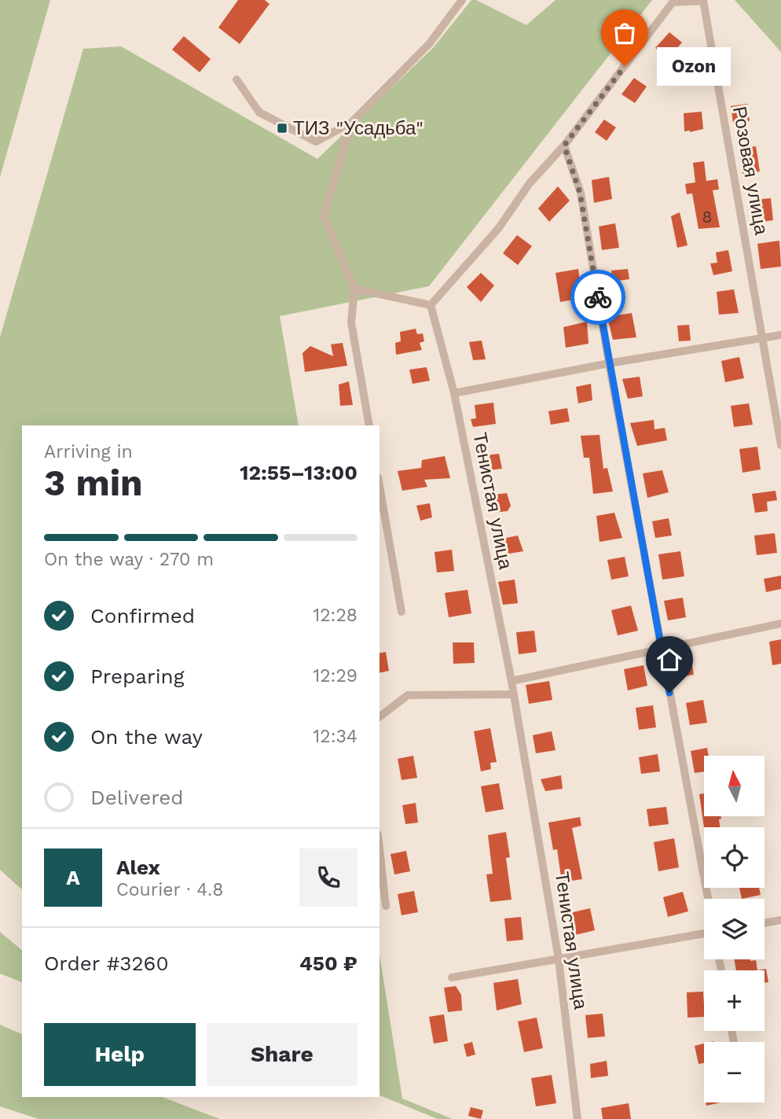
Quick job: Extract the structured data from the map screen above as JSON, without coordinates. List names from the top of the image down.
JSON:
{
  "streets": {
    "street": ["Розовая улица", "Тенистая улица"]
  },
  "places": {
    "other": ["Ozon"],
    "transit": ["ТИЗ \"Усадьба\""]
  },
  "house_numbers": ["8"],
  "north": "top",
  "page": {
    "bubble": "Ozon",
    "heading": ["3 min", "Arriving in", "12:55–13:00"],
    "panel": [
      "Alex",
      "Courier · 4.8",
      "Order #3260",
      "450 ₽"
    ],
    "bar": "On the way · 270 m",
    "list": [
      ["Confirmed", "12:28"],
      ["Preparing", "12:29"],
      ["On the way", "12:34"],
      "Delivered"
    ],
    "map_buttons": ["+", "−"],
    "round": "A",
    "buttons": ["Help", "Share"]
  }
}
